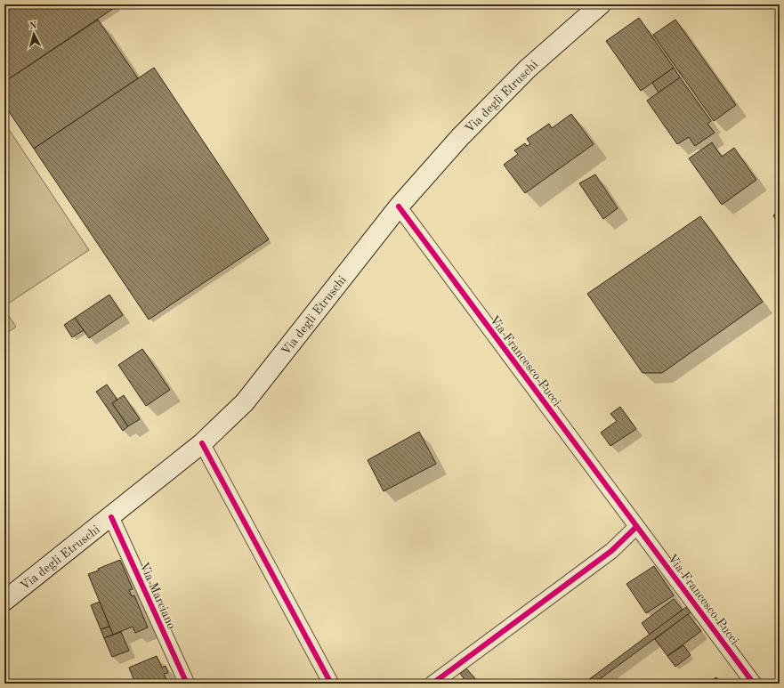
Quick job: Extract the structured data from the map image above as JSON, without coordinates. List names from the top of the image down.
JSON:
{
  "streets": {
    "main road": ["Via degli Etruschi"],
    "street": ["Via Francesco Pucci", "Via Marciano"]
  },
  "crossings": [
    ["Via degli Etruschi", "Via Francesco Pucci"],
    ["Via degli Etruschi", "Via Marciano"]
  ],
  "north": "top"
}
